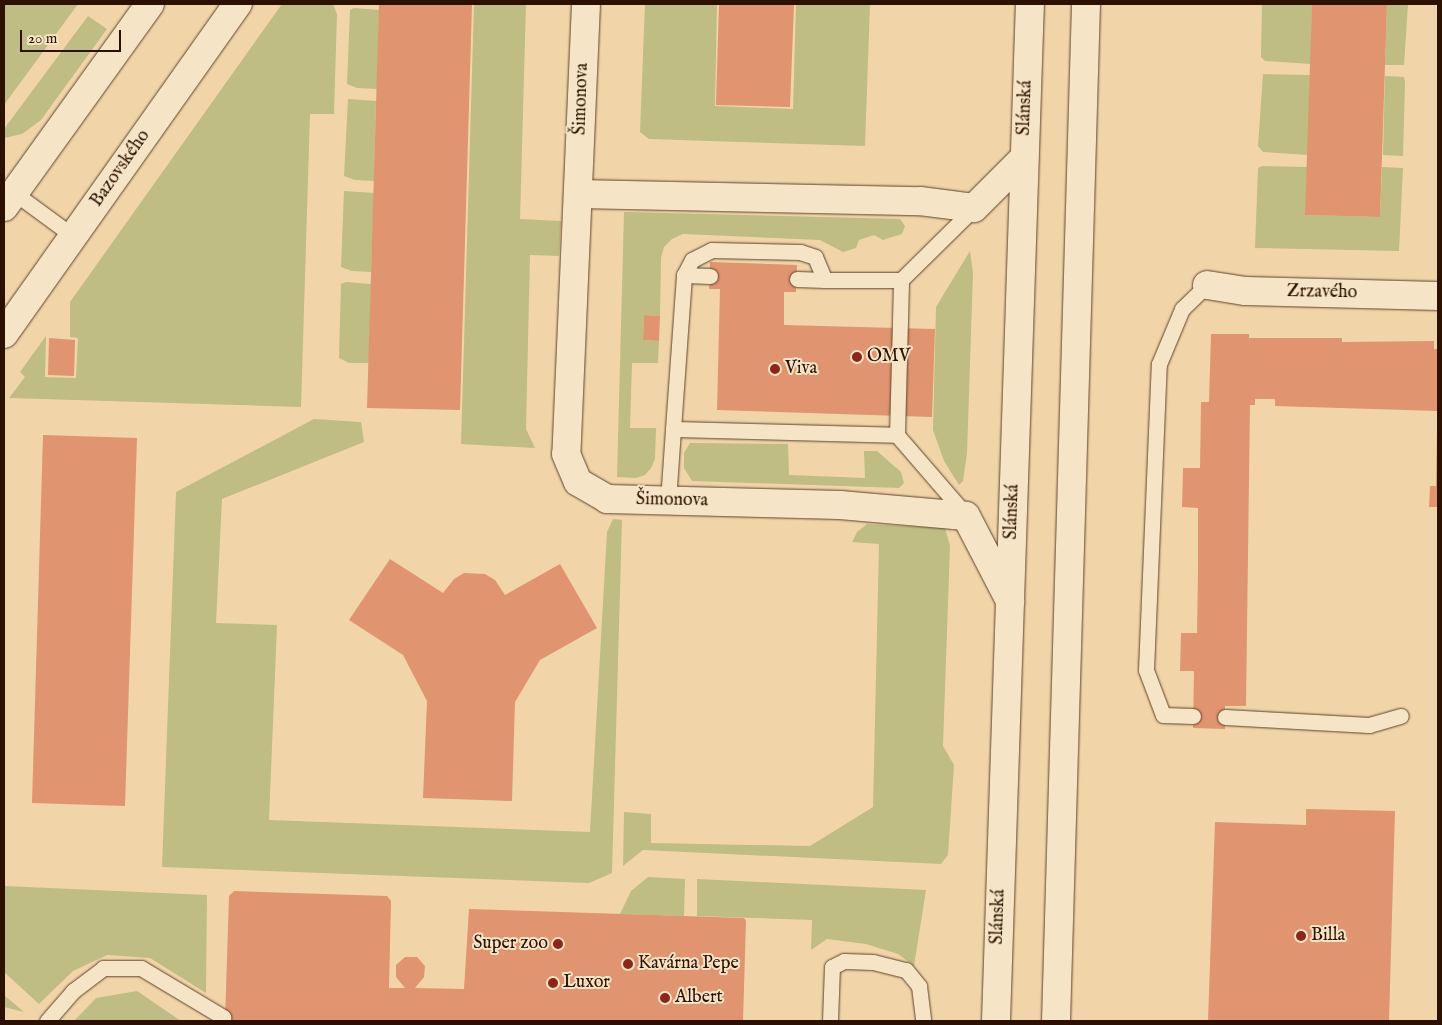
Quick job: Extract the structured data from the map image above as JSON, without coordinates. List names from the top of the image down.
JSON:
{
  "streets": {
    "street": [
      "Šimonova",
      "Slánská",
      "Bazovského",
      "Zrzavého"
    ]
  },
  "places": [
    "OMV",
    "Viva",
    "Billa",
    "Super zoo",
    "Kavárna Pepe",
    "Luxor",
    "Albert"
  ],
  "scale_bar": "20 m"
}
